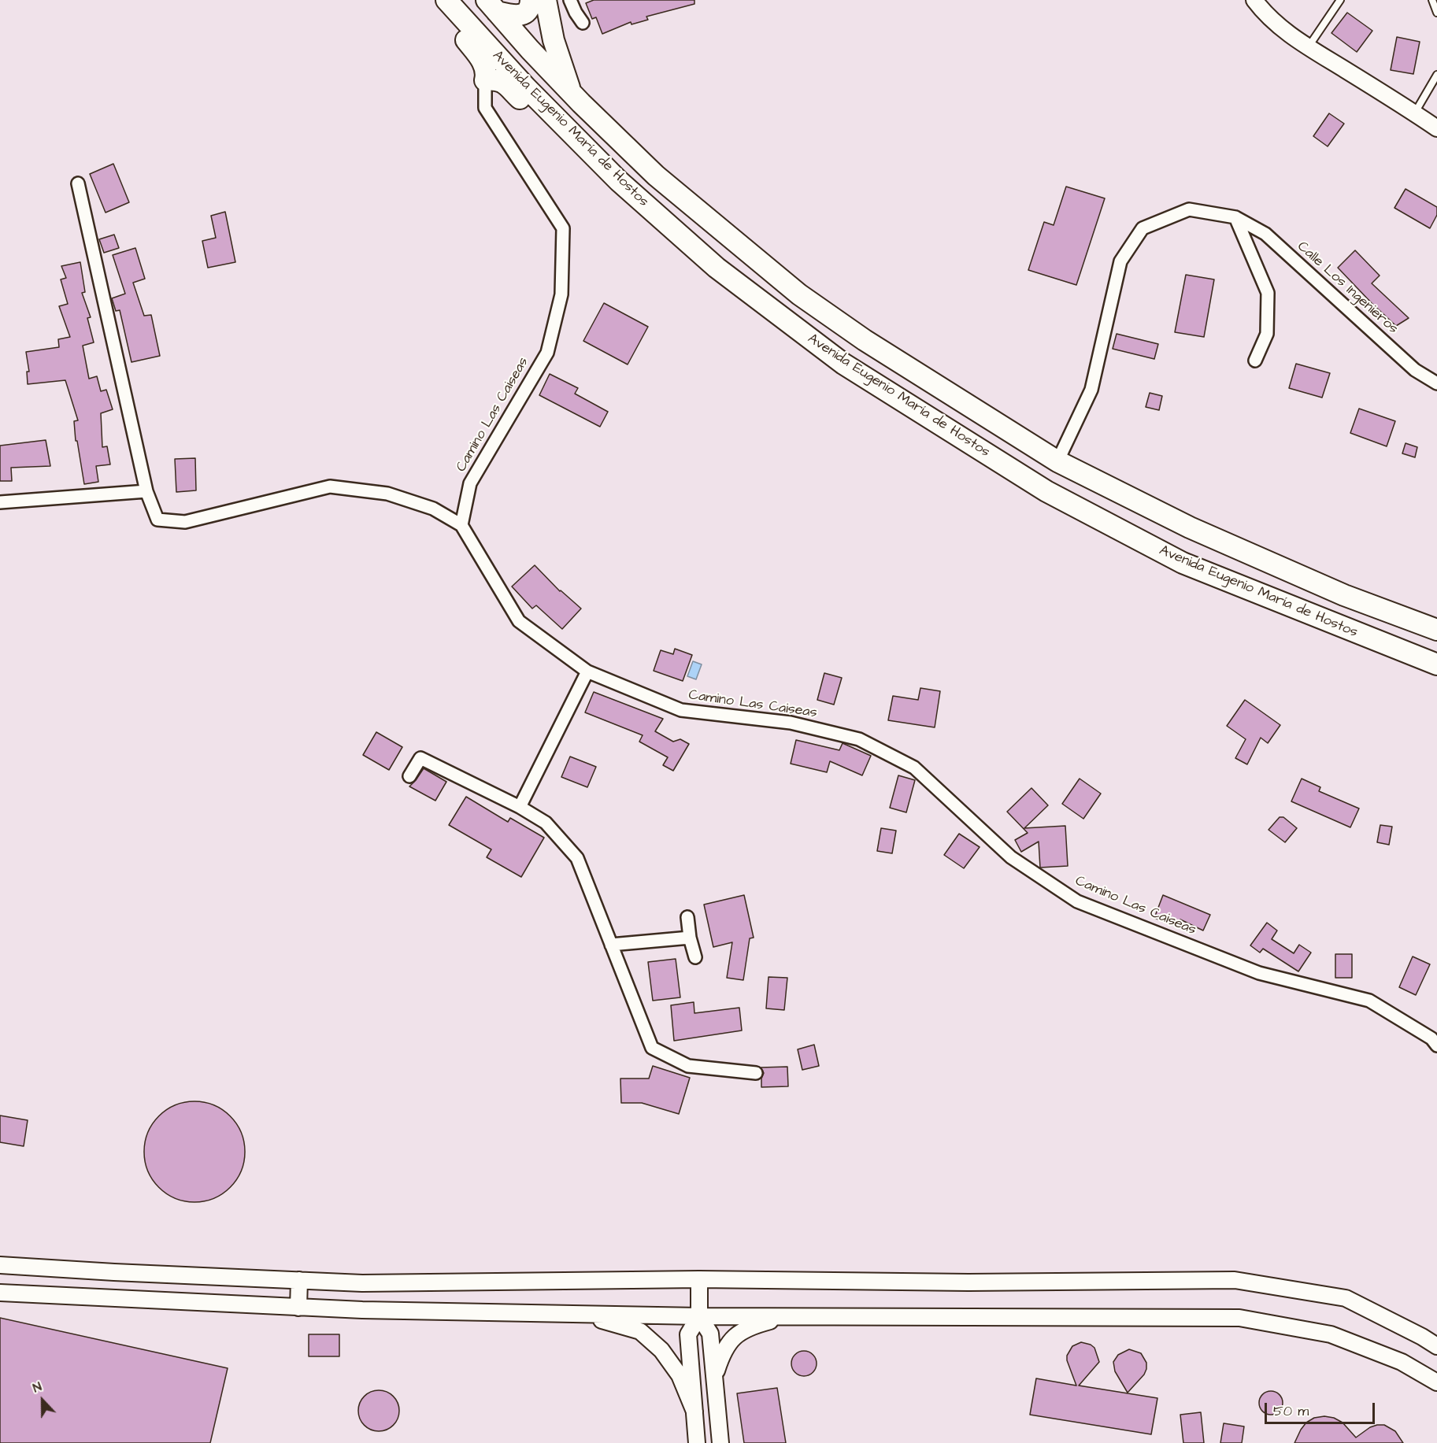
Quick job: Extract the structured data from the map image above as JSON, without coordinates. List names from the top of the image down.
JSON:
{
  "streets": {
    "highway": ["Avenida Eugenio María de Hostos"],
    "street": ["Calle Los Ingenieros", "Camino Las Caiseas"]
  },
  "crossings": [
    ["Avenida Eugenio María de Hostos", "Calle Los Ingenieros"]
  ],
  "scale_bar": "50 m",
  "north": "top"
}
